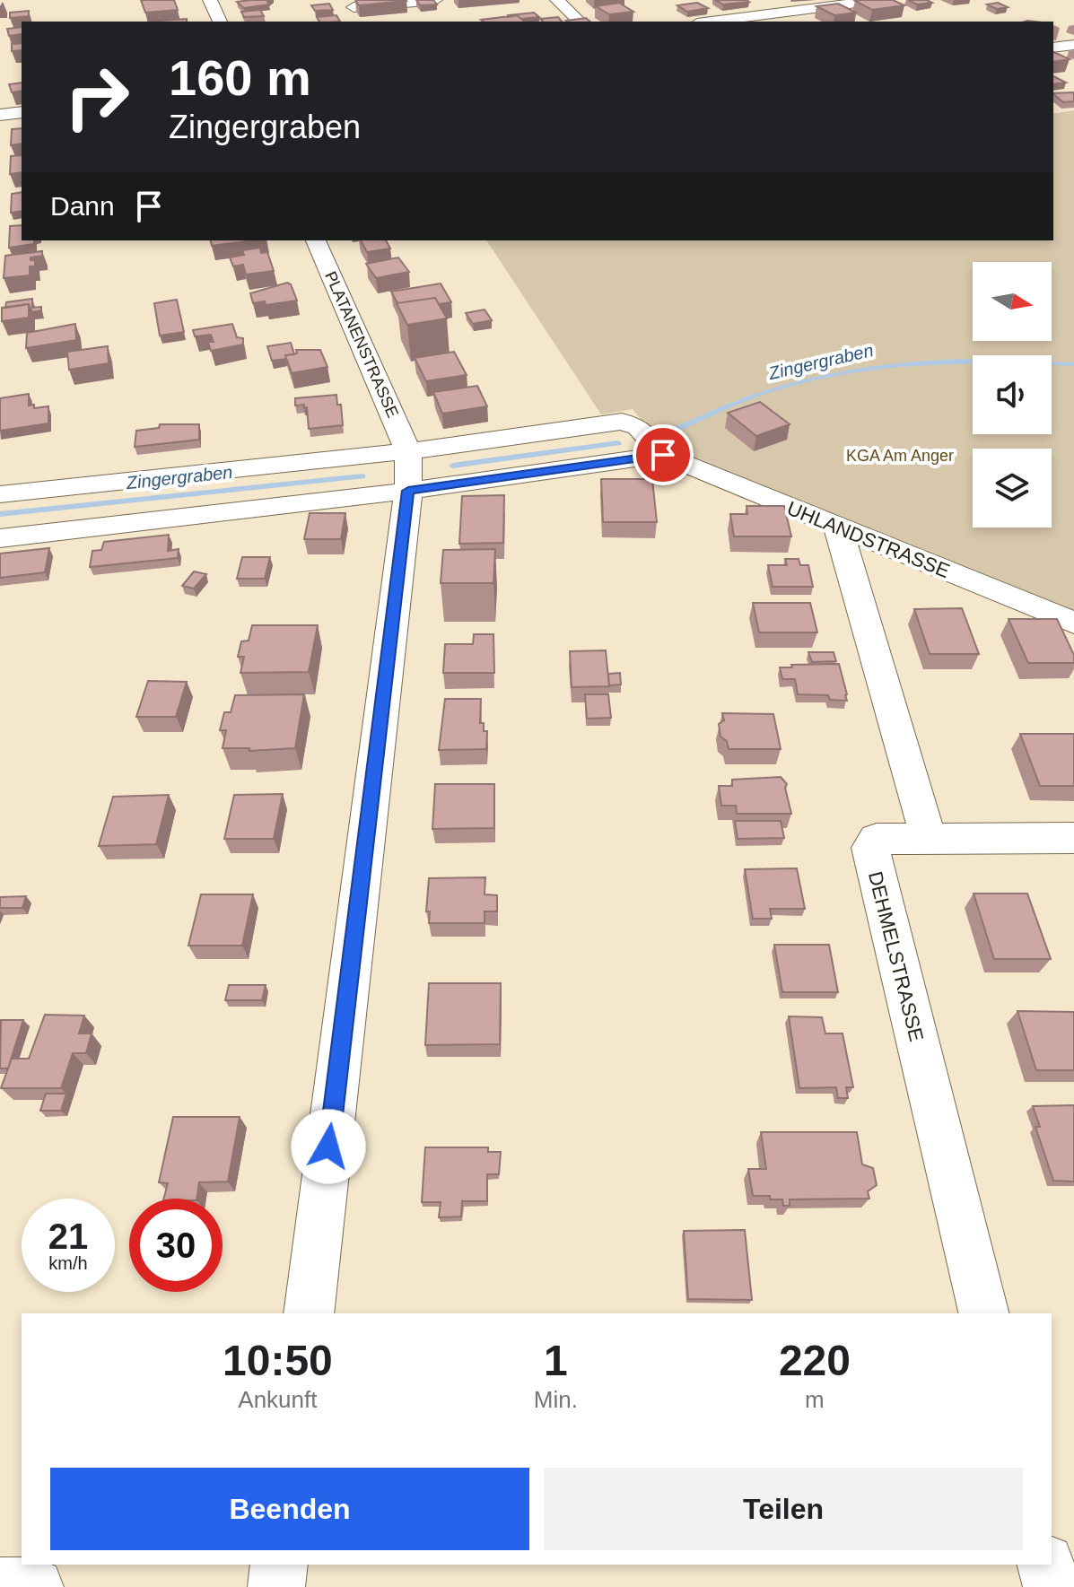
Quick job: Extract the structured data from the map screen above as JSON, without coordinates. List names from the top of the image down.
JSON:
{
  "streets": {
    "street": ["PLATANENSTRASSE", "UHLANDSTRASSE", "DEHMELSTRASSE"]
  },
  "water": ["Zingergraben"],
  "parks": ["KGA Am Anger"],
  "north": "right",
  "page": {
    "turn": ["160 m", "Zingergraben"],
    "then": "Dann",
    "speed": "21 km/h",
    "limit": "30",
    "eta": [
      "10:50",
      "Ankunft",
      "1",
      "Min.",
      "220",
      "m"
    ],
    "buttons": ["Beenden", "Teilen"]
  }
}
